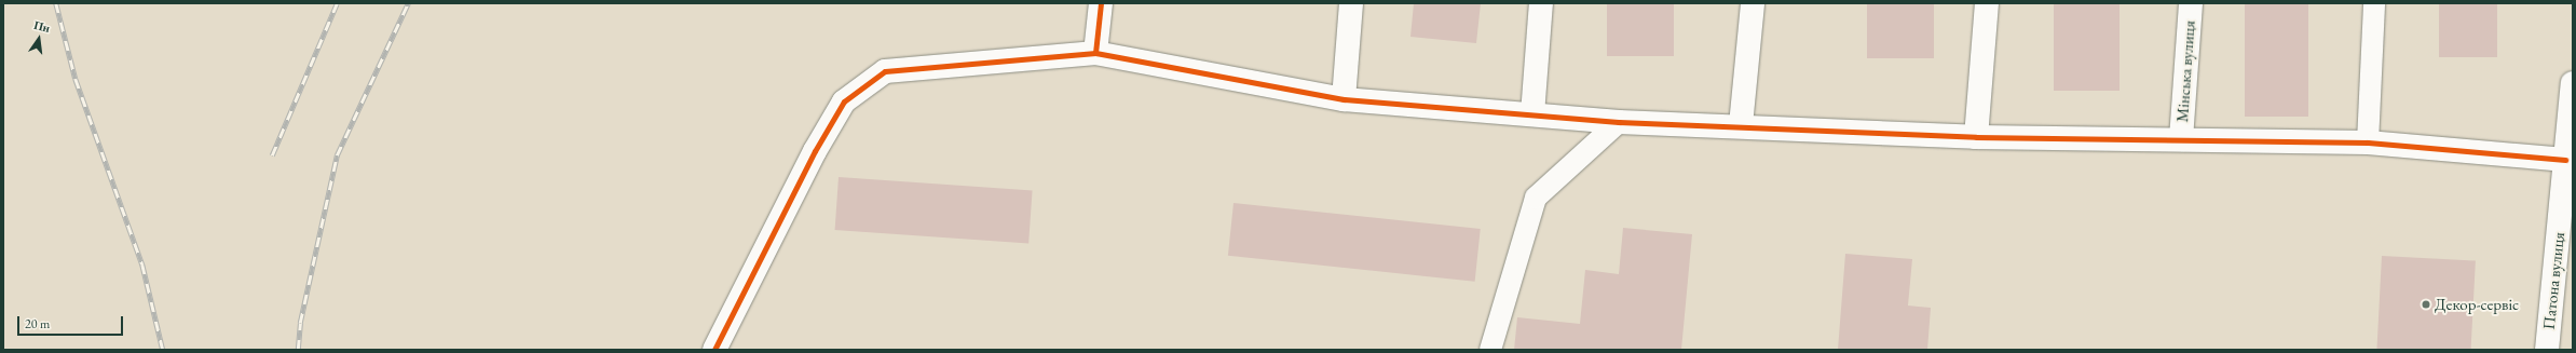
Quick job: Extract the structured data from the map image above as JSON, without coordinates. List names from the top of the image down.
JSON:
{
  "streets": {
    "street": ["Мінська вулиця", "Патона вулиця"]
  },
  "places": ["Декор-сервіс"],
  "scale_bar": "20 m",
  "north": "top"
}
